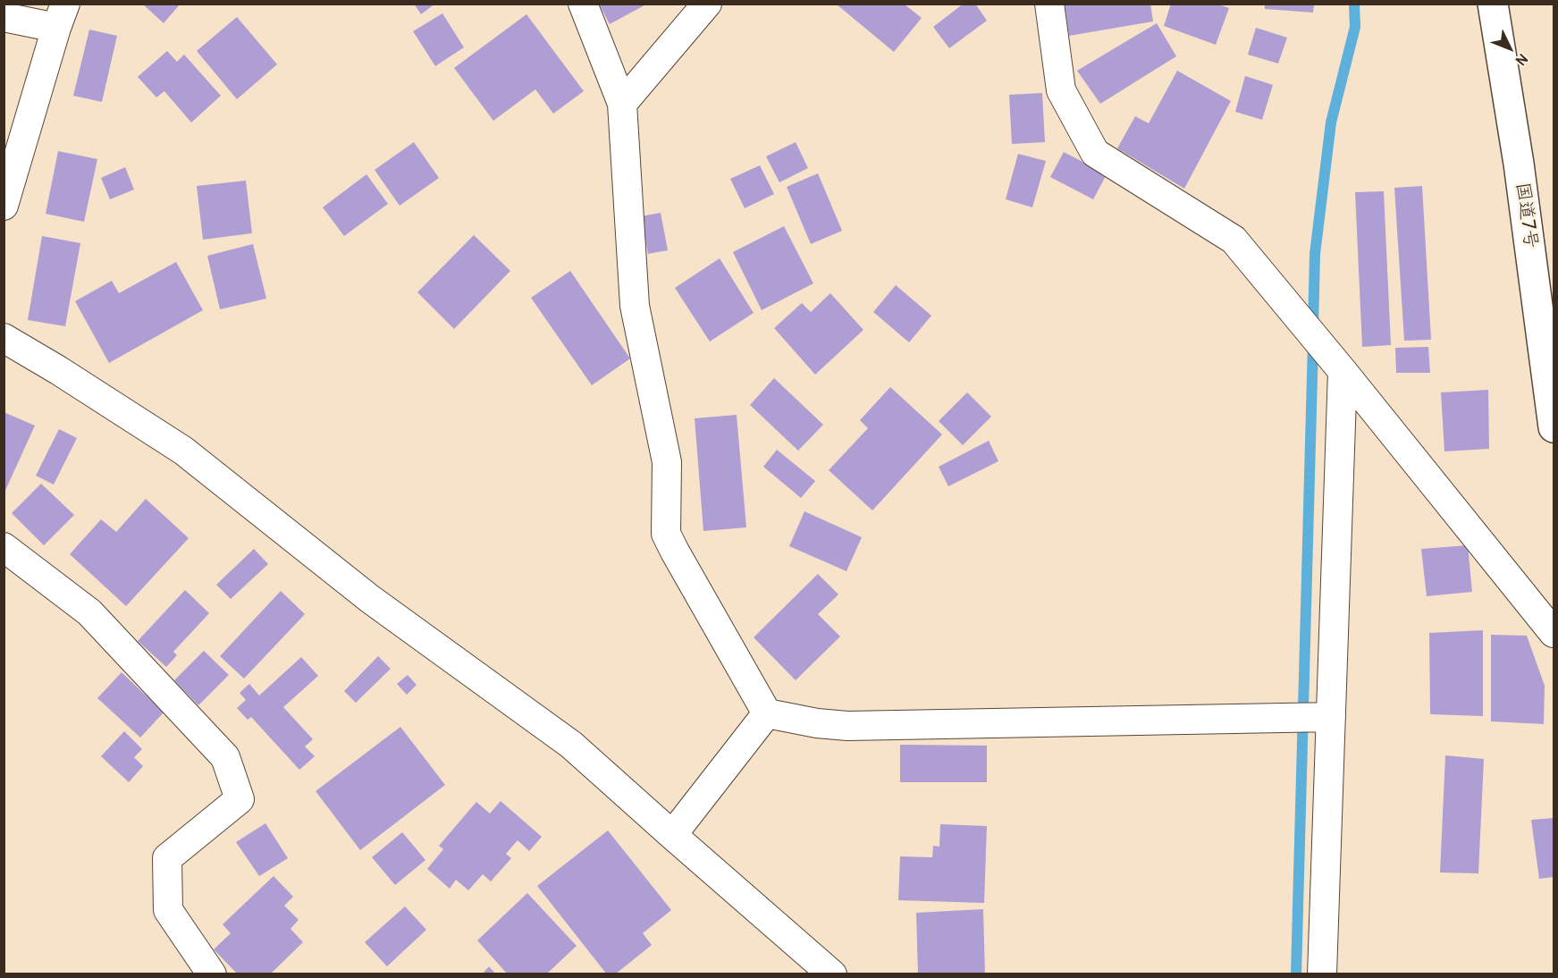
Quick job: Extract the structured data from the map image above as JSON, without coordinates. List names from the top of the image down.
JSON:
{
  "streets": {
    "highway": ["国道7号"]
  },
  "north": "bottom right"
}
